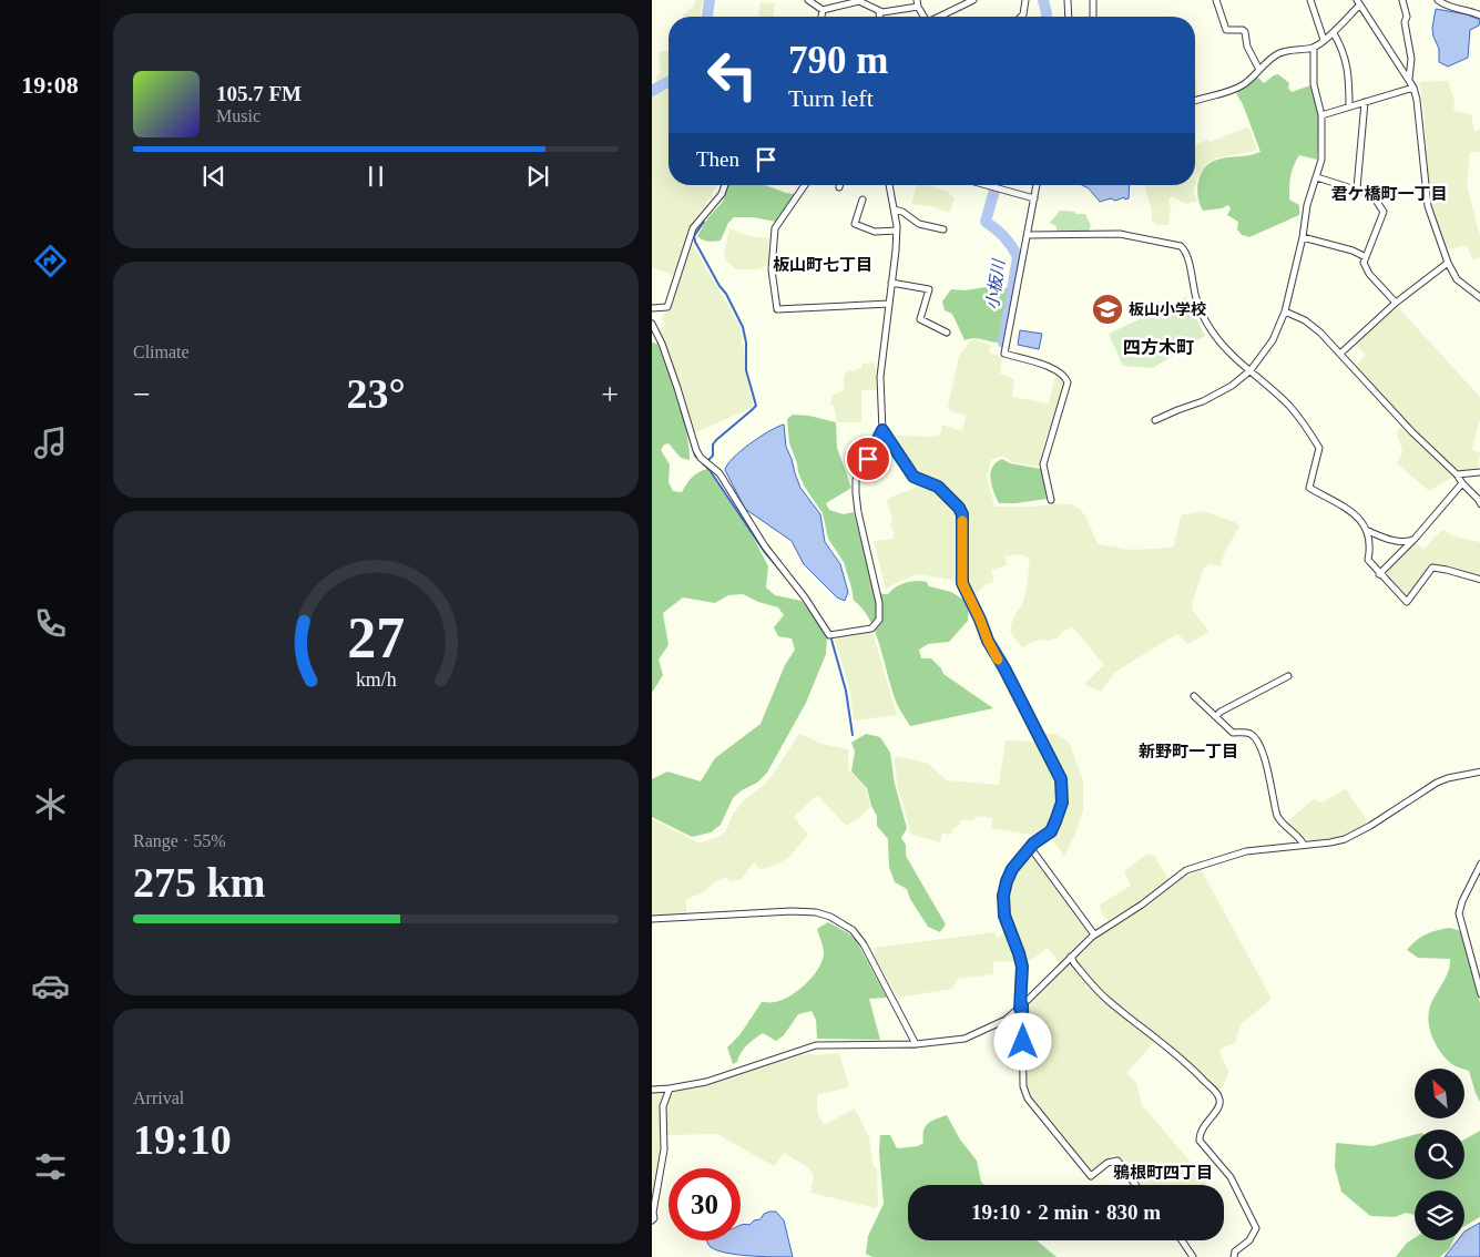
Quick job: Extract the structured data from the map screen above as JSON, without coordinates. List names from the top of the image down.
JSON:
{
  "districts": [
    "君ケ橋町一丁目",
    "板山町七丁目",
    "四方木町",
    "新野町一丁目",
    "鴉根町四丁目"
  ],
  "water": ["小板川"],
  "places": {
    "school or university": ["板山小学校"]
  },
  "north": "top left",
  "page": {
    "tabs": "19:08",
    "turn": ["790 m", "Turn left"],
    "song": ["105.7 FM", "Music"],
    "then": "Then",
    "tile": [
      "Climate",
      ["Range · 55%", "275 km"],
      ["Arrival", "19:10"]
    ],
    "heat": ["−", "23°", "+"],
    "limit": "30",
    "trip": "19:10 · 2 min · 830 m",
    "gauge": ["27", "km/h"]
  }
}
